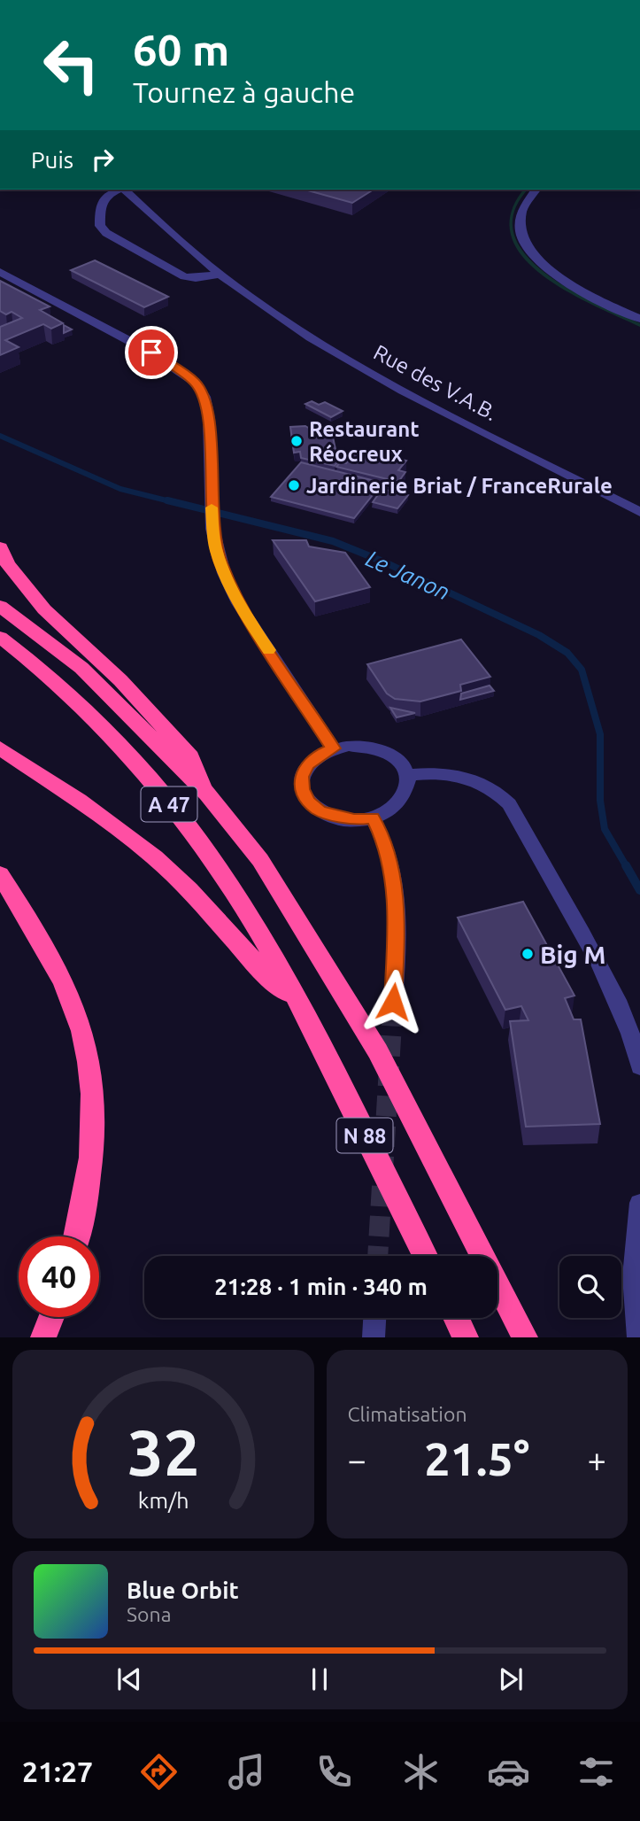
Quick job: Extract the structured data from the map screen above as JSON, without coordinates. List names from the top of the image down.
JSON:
{
  "streets": {
    "highway": ["A 47", "N 88"],
    "street": ["Rue des V.A.B."]
  },
  "crossings": [
    ["A 47", "N 88"]
  ],
  "water": ["Le Janon"],
  "places": ["Restaurant Réocreux", "Jardinerie Briat / FranceRurale", "Big M"],
  "page": {
    "turn": ["60 m", "Tournez à gauche"],
    "then": "Puis",
    "limit": "40",
    "trip": "21:28 · 1 min · 340 m",
    "tile": "Climatisation",
    "heat": ["−", "21.5°", "+"],
    "song": ["Blue Orbit", "Sona"],
    "tabs": "21:27",
    "gauge": ["32", "km/h"]
  }
}
